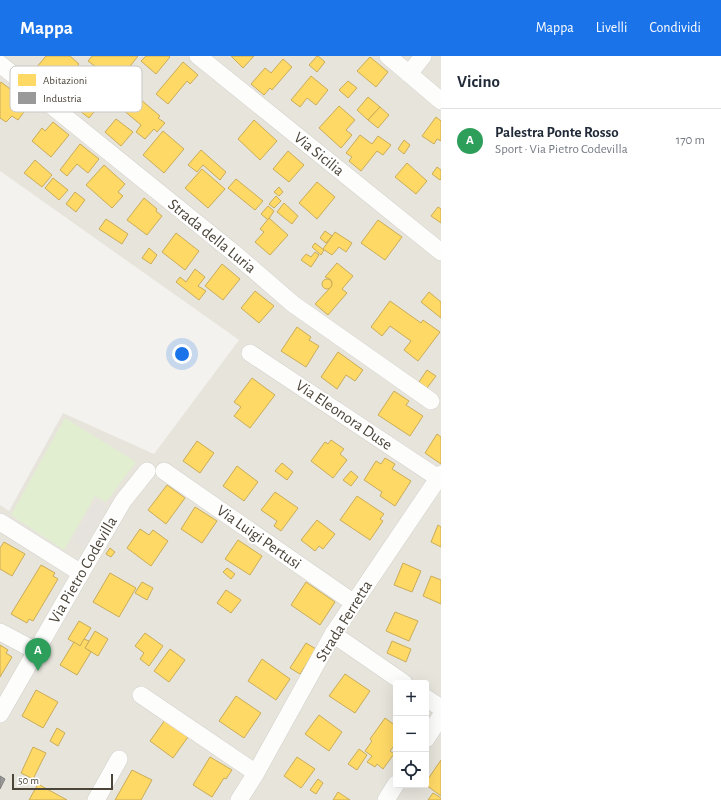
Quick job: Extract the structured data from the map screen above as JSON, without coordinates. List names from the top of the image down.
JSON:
{
  "streets": {
    "street": [
      "Via Sicilia",
      "Strada della Luria",
      "Via Eleonora Duse",
      "Via Luigi Pertusi",
      "Via Pietro Codevilla",
      "Strada Ferretta"
    ]
  },
  "crossings": [
    ["Via Eleonora Duse", "Strada Ferretta"],
    ["Via Luigi Pertusi", "Strada Ferretta"]
  ],
  "legend": ["Abitazioni", "Industria"],
  "scale_bar": "50 m",
  "page": {
    "header": "Mappa",
    "nav": ["Mappa", "Livelli", "Condividi"],
    "heading": "Vicino",
    "list": [
      {
        "mark": "A",
        "name": "Palestra Ponte Rosso",
        "note": "Sport · Via Pietro Codevilla",
        "value": "170 m"
      }
    ],
    "pins": "A",
    "map_buttons": ["+", "−"],
    "scale": "50 m"
  }
}
